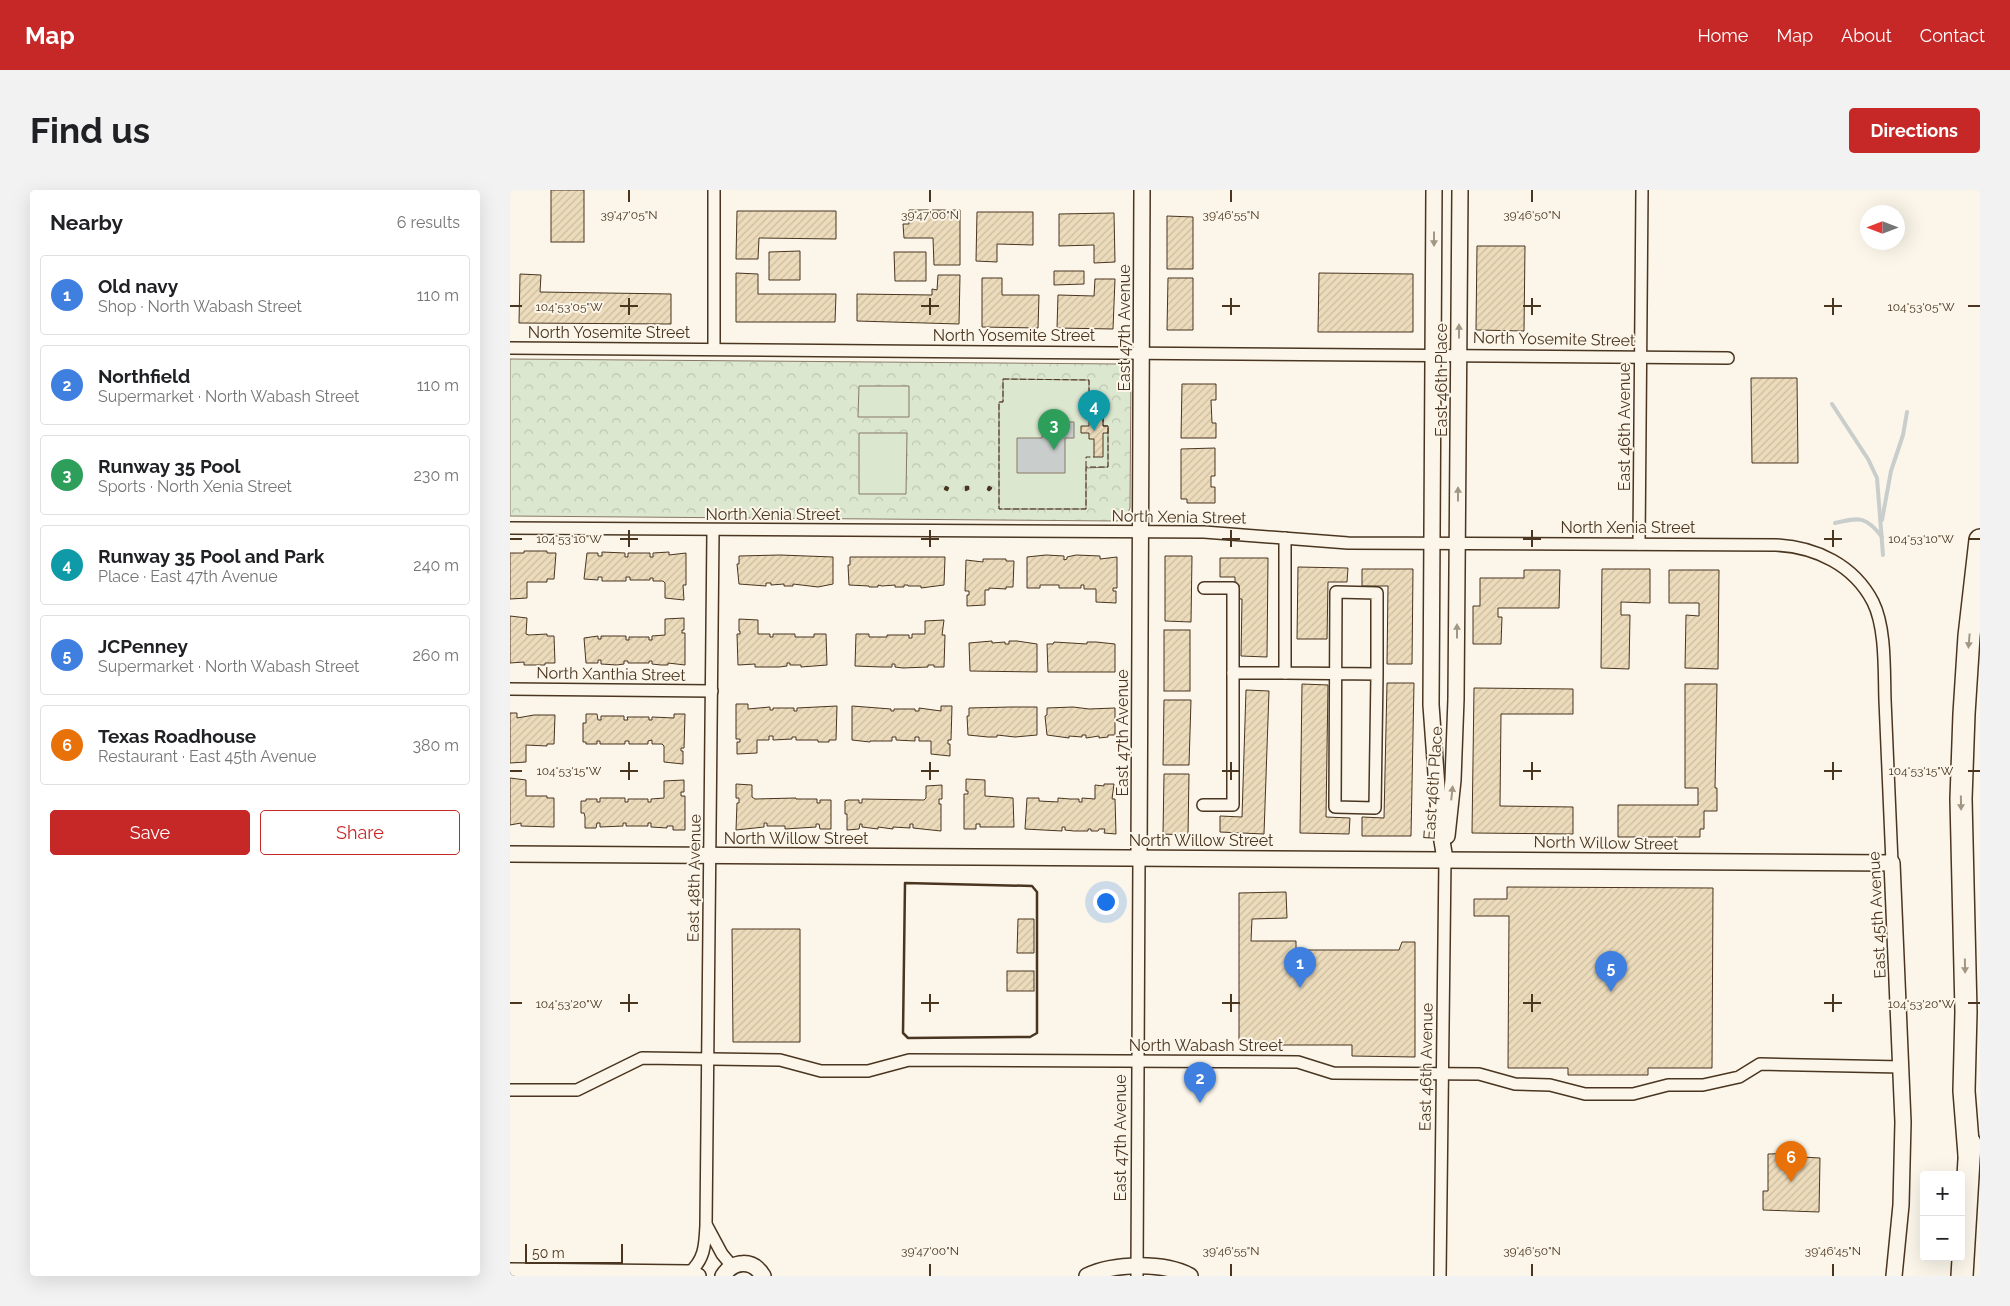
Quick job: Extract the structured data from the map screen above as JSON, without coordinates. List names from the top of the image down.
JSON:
{
  "streets": {
    "street": [
      "East 47th Avenue",
      "North Yosemite Street",
      "East 46th Place",
      "East 46th Avenue",
      "North Xenia Street",
      "North Xanthia Street",
      "North Willow Street",
      "East 48th Avenue",
      "East 45th Avenue",
      "North Wabash Street"
    ]
  },
  "crossings": [
    ["East 47th Avenue", "North Yosemite Street"],
    ["East 47th Avenue", "North Xenia Street"],
    ["East 47th Avenue", "North Willow Street"],
    ["East 47th Avenue", "North Wabash Street"],
    ["North Yosemite Street", "East 46th Place"],
    ["North Yosemite Street", "East 46th Avenue"],
    ["East 46th Place", "East 46th Avenue"],
    ["East 46th Place", "North Xenia Street"],
    ["East 46th Place", "North Willow Street"],
    ["East 46th Avenue", "North Xenia Street"],
    ["East 46th Avenue", "North Willow Street"],
    ["East 46th Avenue", "North Wabash Street"],
    ["North Xenia Street", "East 48th Avenue"],
    ["North Xenia Street", "East 45th Avenue"],
    ["North Xanthia Street", "East 48th Avenue"],
    ["North Willow Street", "East 48th Avenue"],
    ["North Willow Street", "East 45th Avenue"],
    ["East 48th Avenue", "North Wabash Street"],
    ["East 45th Avenue", "North Wabash Street"]
  ],
  "scale_bar": "50 m",
  "north": "left",
  "page": {
    "header": "Map",
    "nav": [
      "Home",
      "Map",
      "About",
      "Contact"
    ],
    "buttons": [
      "Directions",
      ["Save", "Share"]
    ],
    "title": "Find us",
    "heading": ["Nearby", "6 results"],
    "list": [
      {
        "mark": "1",
        "name": "Old navy",
        "note": "Shop · North Wabash Street",
        "value": "110 m"
      },
      {
        "mark": "2",
        "name": "Northfield",
        "note": "Supermarket · North Wabash Street",
        "value": "110 m"
      },
      {
        "mark": "3",
        "name": "Runway 35 Pool",
        "note": "Sports · North Xenia Street",
        "value": "230 m"
      },
      {
        "mark": "4",
        "name": "Runway 35 Pool and Park",
        "note": "Place · East 47th Avenue",
        "value": "240 m"
      },
      {
        "mark": "5",
        "name": "JCPenney",
        "note": "Supermarket · North Wabash Street",
        "value": "260 m"
      },
      {
        "mark": "6",
        "name": "Texas Roadhouse",
        "note": "Restaurant · East 45th Avenue",
        "value": "380 m"
      }
    ],
    "pins": [
      "4",
      "3",
      "1",
      "5",
      "2",
      "6"
    ],
    "map_buttons": ["+", "−"],
    "scale": "50 m"
  },
  "coordinates": [
    "39°47'05\"N",
    "39°47'00\"N",
    "39°46'55\"N",
    "39°46'50\"N",
    "104°53'05\"W",
    "104°53'10\"W",
    "104°53'15\"W",
    "104°53'20\"W",
    "39°46'45\"N"
  ]
}
